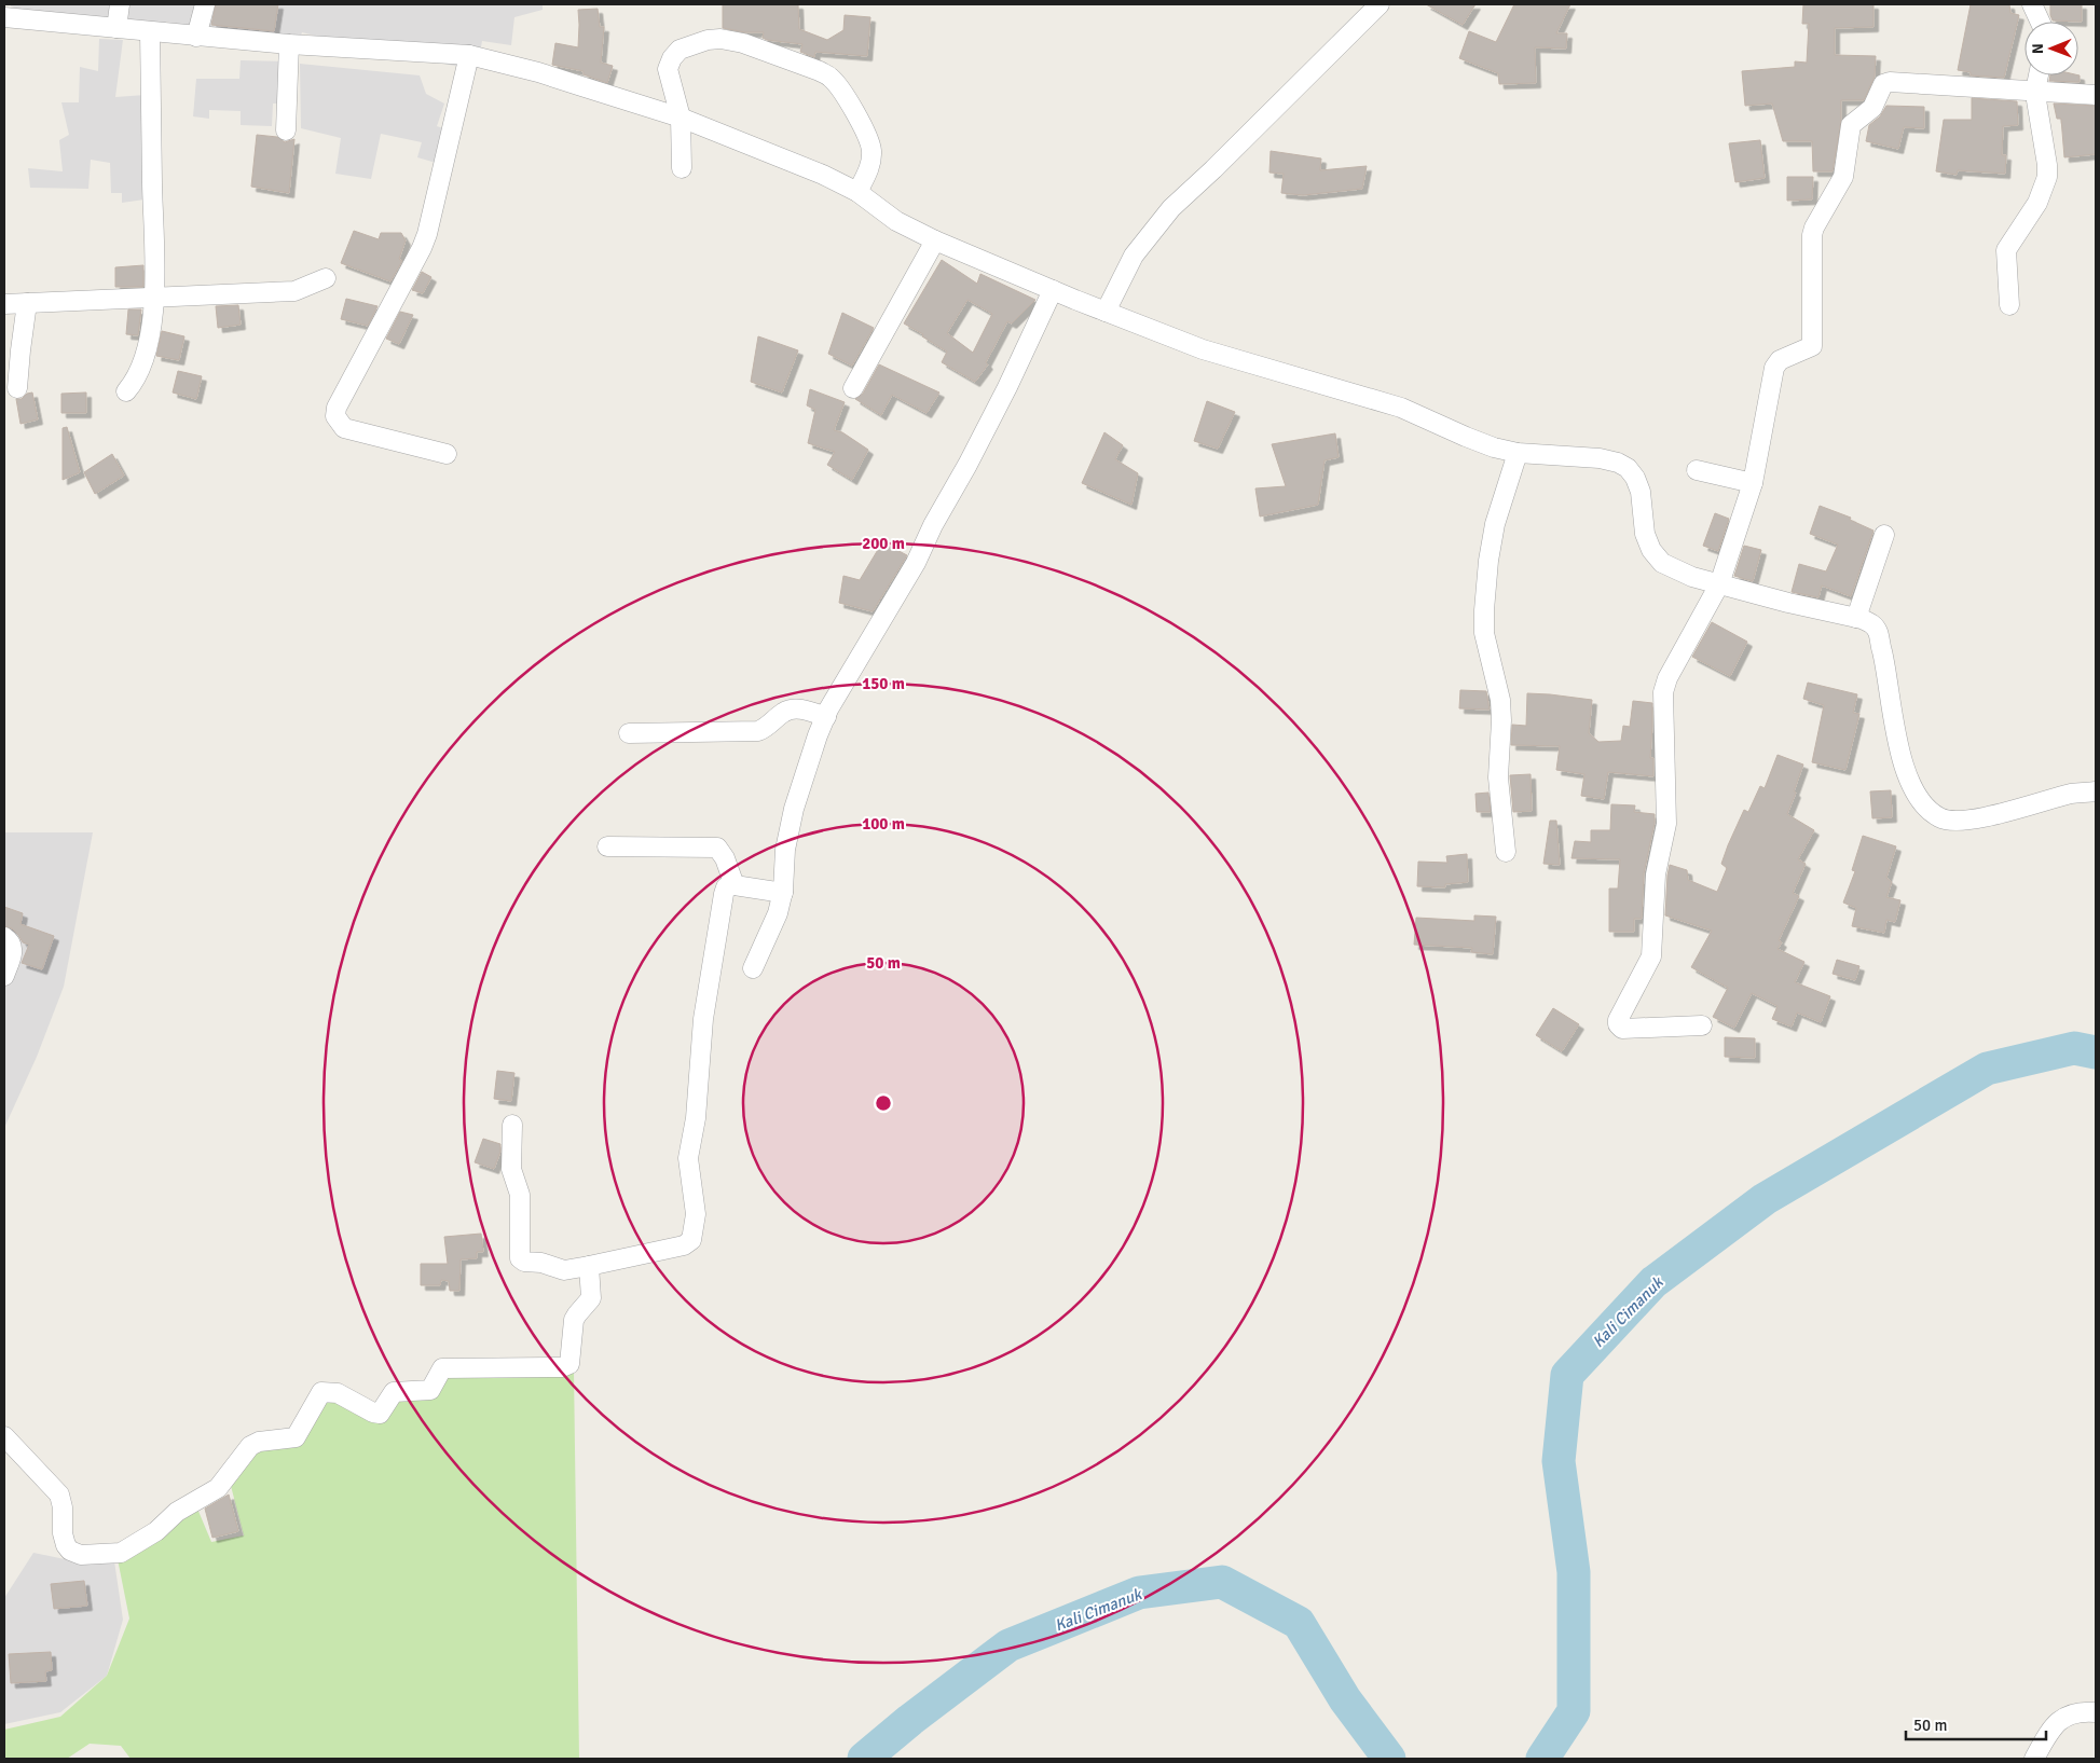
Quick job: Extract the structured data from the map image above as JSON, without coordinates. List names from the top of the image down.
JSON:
{
  "water": ["Kali Cimanuk"],
  "scale_bar": "50 m",
  "north": "left",
  "rings": [
    "200 m",
    "150 m",
    "100 m",
    "50 m"
  ]
}
